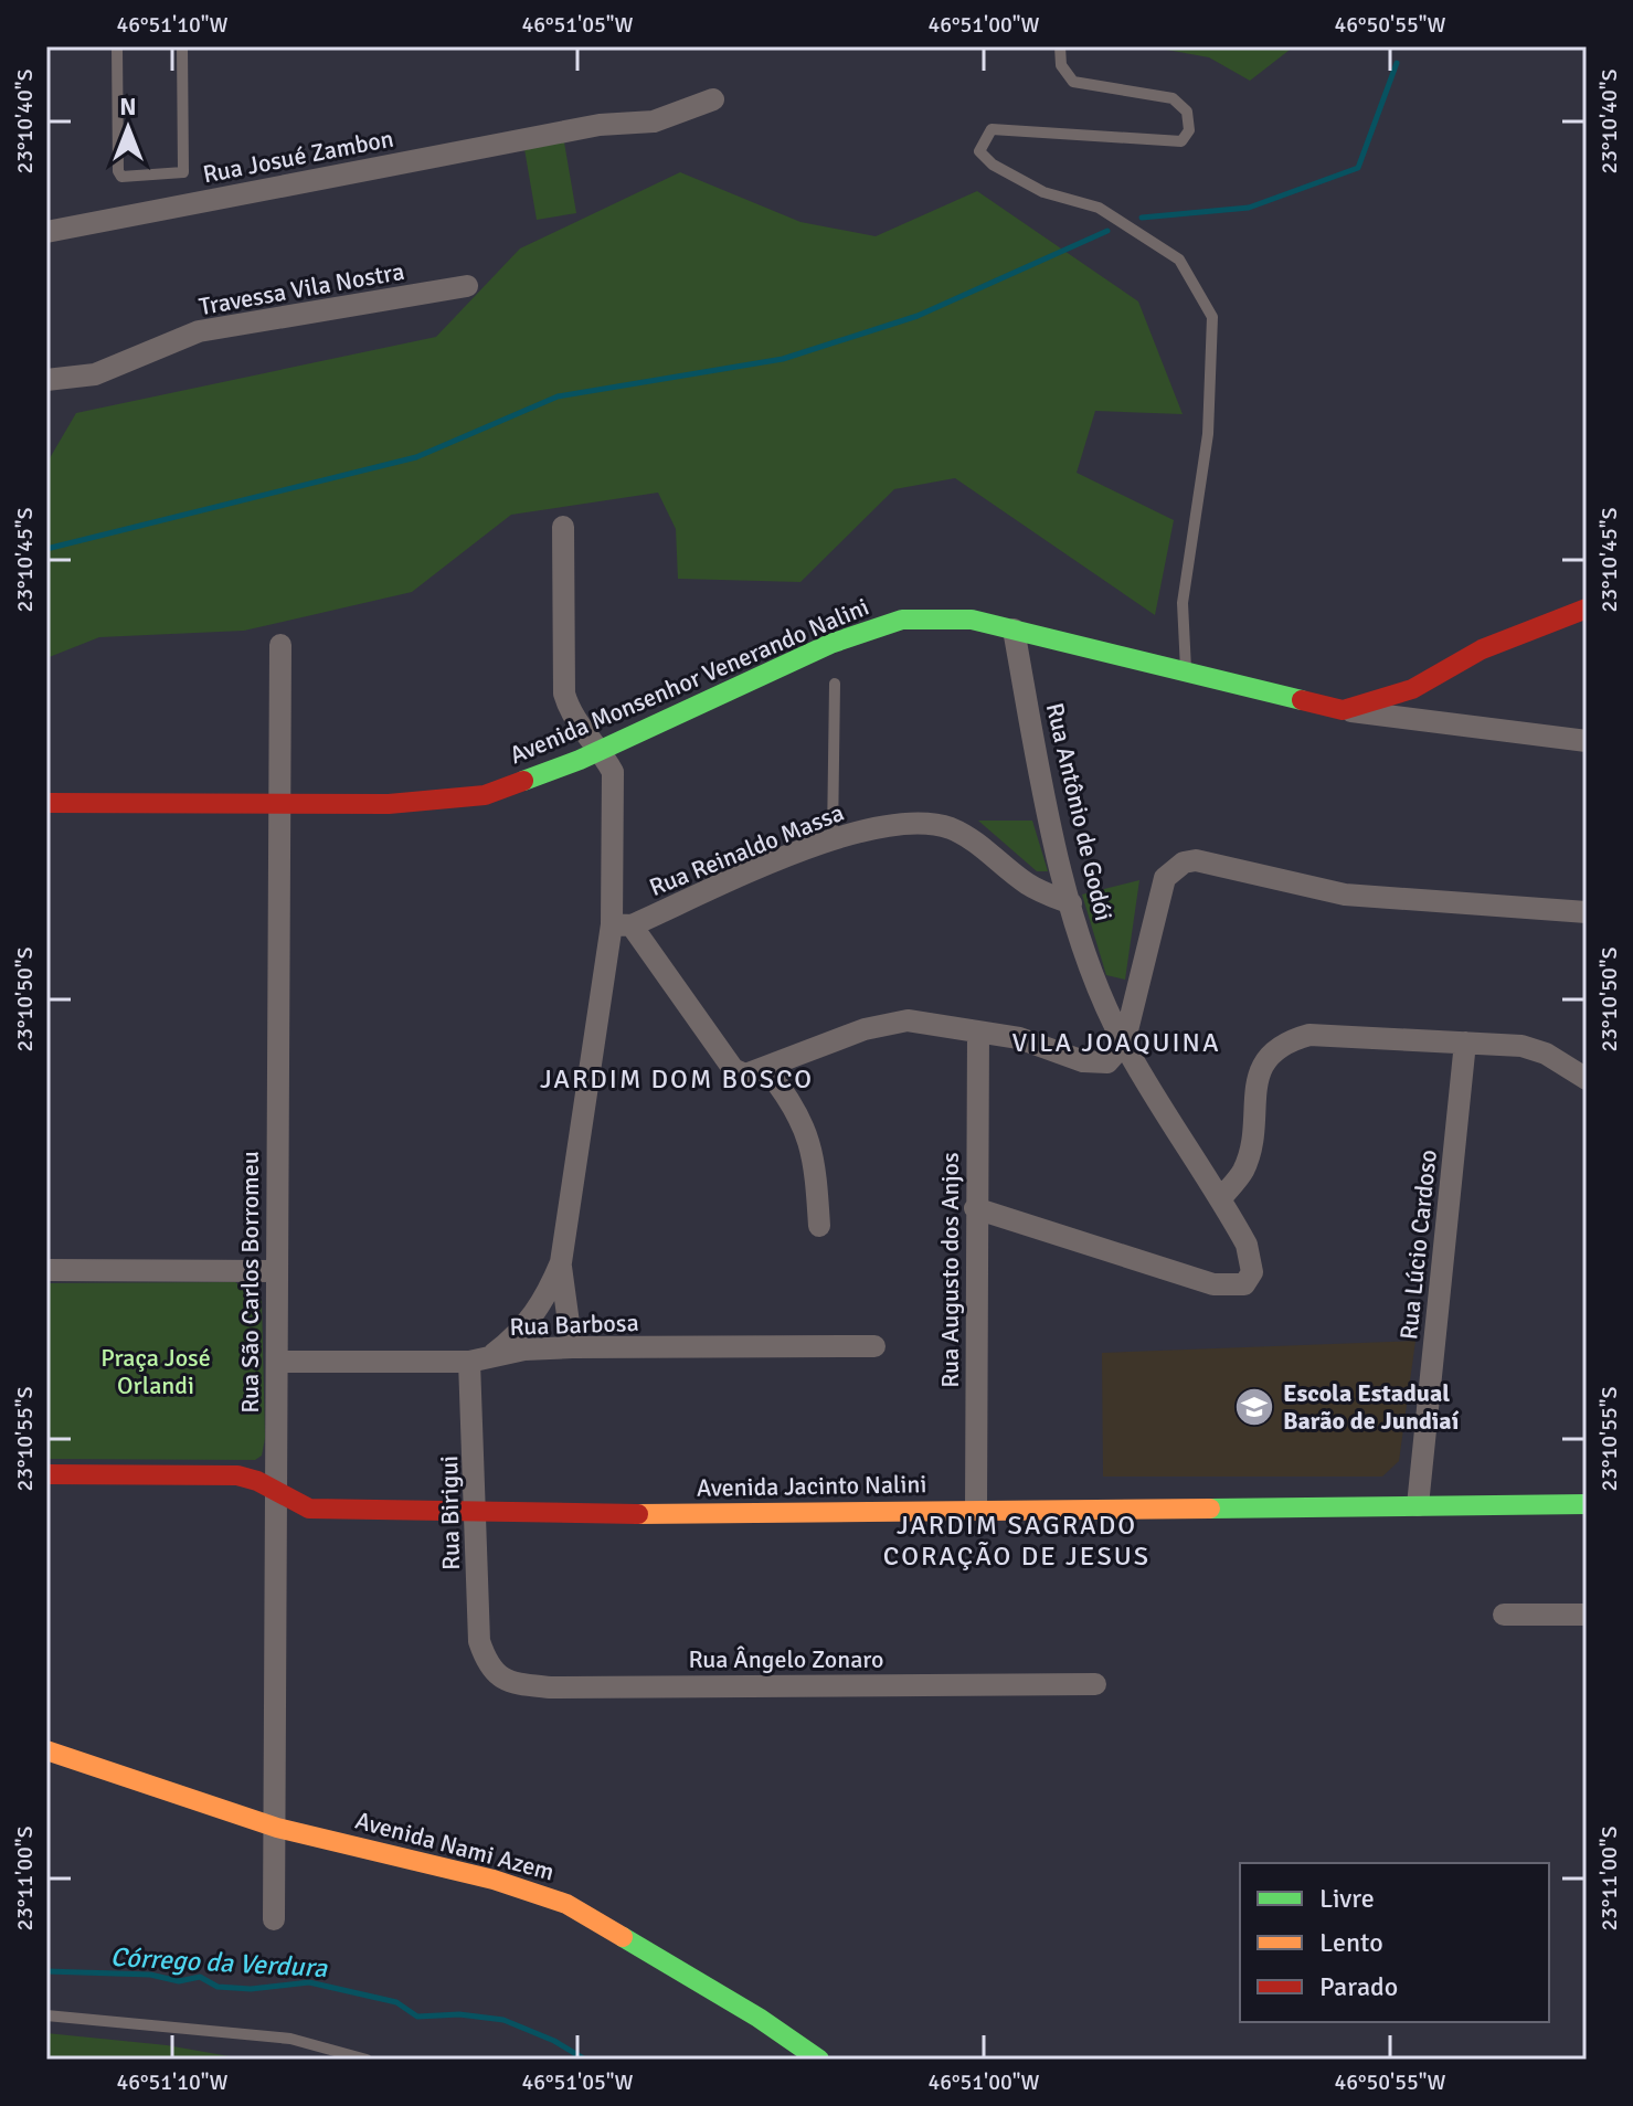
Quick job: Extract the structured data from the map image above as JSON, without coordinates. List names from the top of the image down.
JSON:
{
  "streets": {
    "street": [
      "Rua Josué Zambon",
      "Travessa Vila Nostra",
      "Avenida Monsenhor Venerando Nalini",
      "Rua Antônio de Godói",
      "Rua Reinaldo Massa",
      "Rua Lúcio Cardoso",
      "Rua Augusto dos Anjos",
      "Rua São Carlos Borromeu",
      "Rua Barbosa",
      "Avenida Jacinto Nalini",
      "Rua Birigui",
      "Rua Ângelo Zonaro",
      "Avenida Nami Azem"
    ]
  },
  "crossings": [
    ["Avenida Monsenhor Venerando Nalini", "Rua Antônio de Godói"],
    ["Avenida Monsenhor Venerando Nalini", "Rua São Carlos Borromeu"],
    ["Rua Antônio de Godói", "Rua Reinaldo Massa"],
    ["Rua Antônio de Godói", "Rua Augusto dos Anjos"],
    ["Rua Lúcio Cardoso", "Avenida Jacinto Nalini"],
    ["Rua Augusto dos Anjos", "Avenida Jacinto Nalini"],
    ["Rua São Carlos Borromeu", "Rua Barbosa"],
    ["Rua São Carlos Borromeu", "Avenida Jacinto Nalini"],
    ["Rua São Carlos Borromeu", "Avenida Nami Azem"],
    ["Rua Barbosa", "Rua Birigui"],
    ["Avenida Jacinto Nalini", "Rua Birigui"],
    ["Rua Birigui", "Rua Ângelo Zonaro"]
  ],
  "districts": ["VILA JOAQUINA", "JARDIM DOM BOSCO", "JARDIM SAGRADO CORAÇÃO DE JESUS"],
  "water": ["Córrego da Verdura"],
  "parks": ["Praça José Orlandi"],
  "places": {
    "school or university": ["Escola Estadual Barão de Jundiaí"]
  },
  "legend": ["Livre", "Lento", "Parado"],
  "north": "top",
  "coordinates": [
    "46°51'10\"W",
    "46°51'05\"W",
    "46°51'00\"W",
    "46°50'55\"W",
    "23°10'40\"S",
    "23°10'45\"S",
    "23°10'50\"S",
    "23°10'55\"S",
    "23°11'00\"S"
  ]
}
